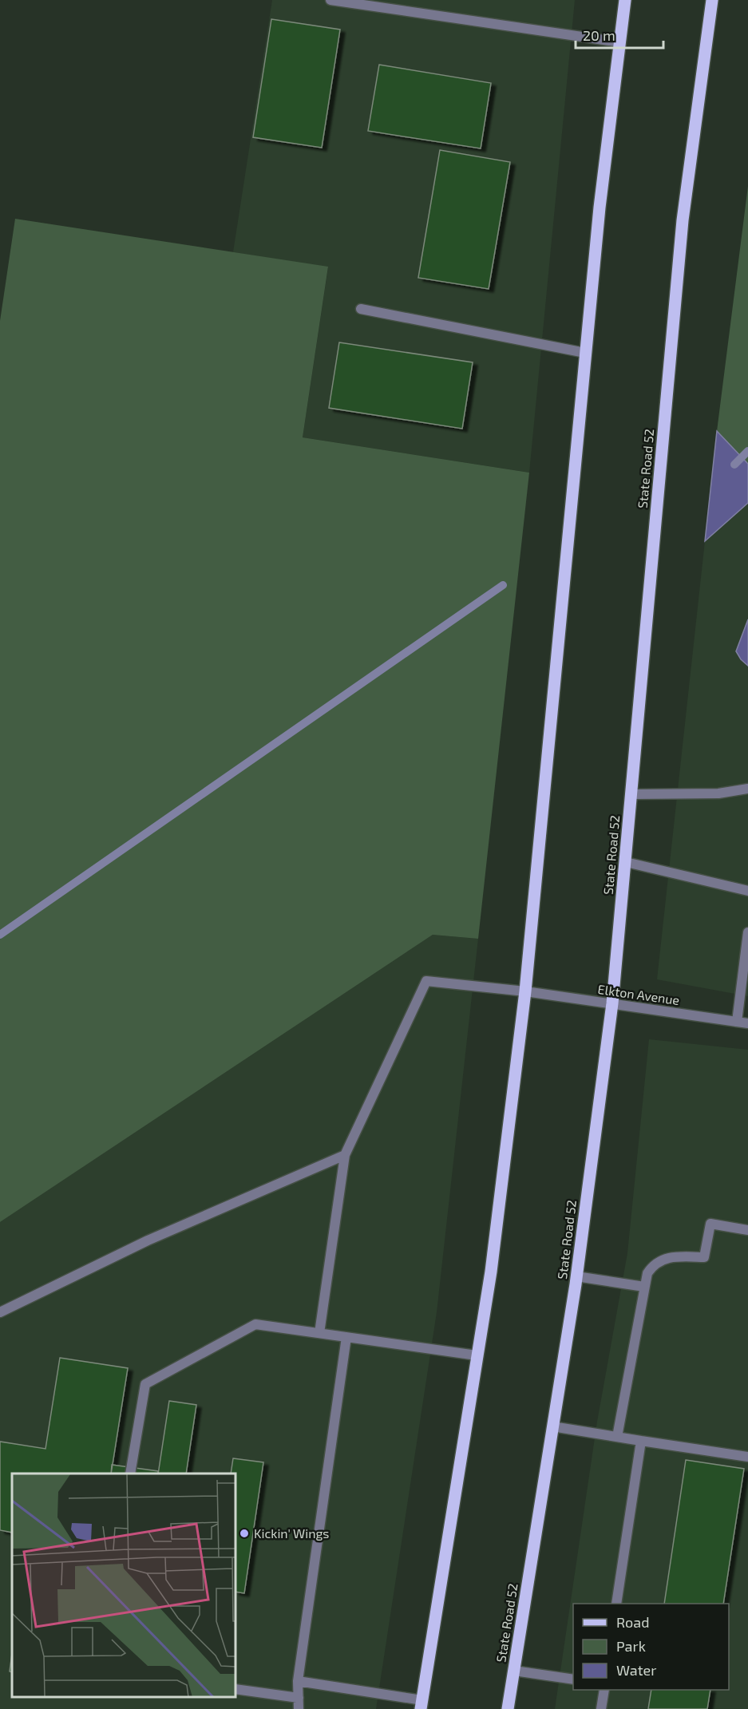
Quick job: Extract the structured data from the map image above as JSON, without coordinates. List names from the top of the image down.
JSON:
{
  "streets": {
    "main road": ["State Road 52"],
    "street": ["Elkton Avenue"]
  },
  "crossings": [
    ["State Road 52", "Elkton Avenue"]
  ],
  "places": ["Kickin' Wings"],
  "legend": ["Road", "Park", "Water"],
  "scale_bar": "20 m"
}
